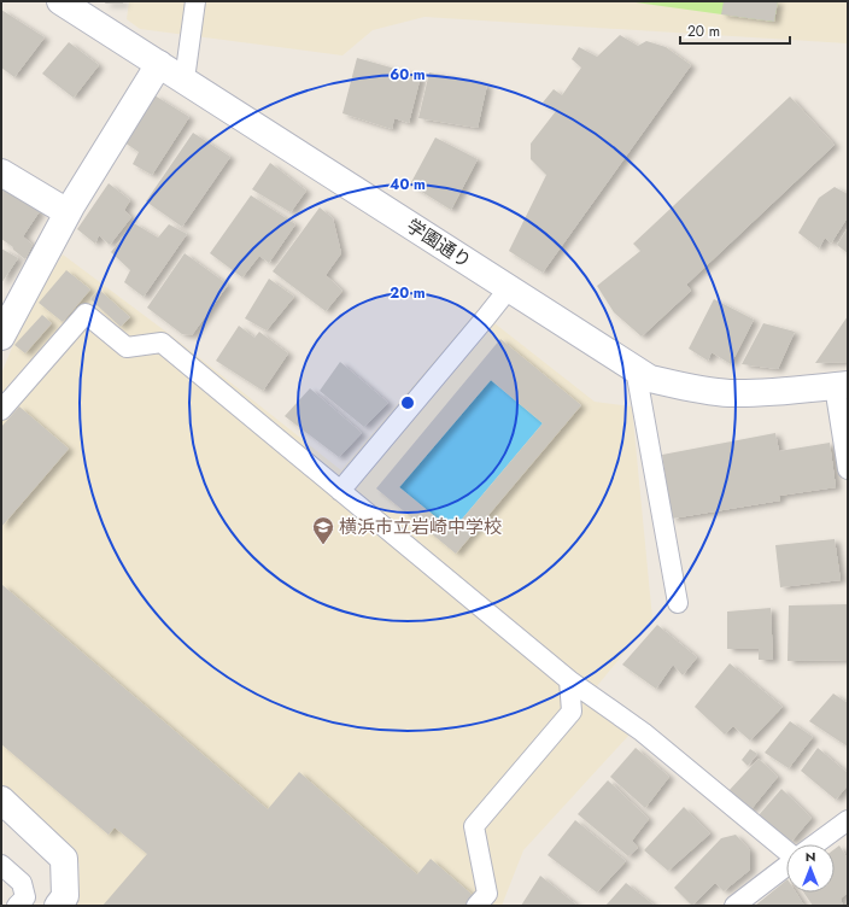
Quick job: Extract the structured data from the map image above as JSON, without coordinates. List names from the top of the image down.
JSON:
{
  "streets": {
    "street": ["学園通り"]
  },
  "places": {
    "school or university": ["横浜市立岩崎中学校"]
  },
  "scale_bar": "20 m",
  "north": "top",
  "rings": ["60 m", "40 m", "20 m"]
}
